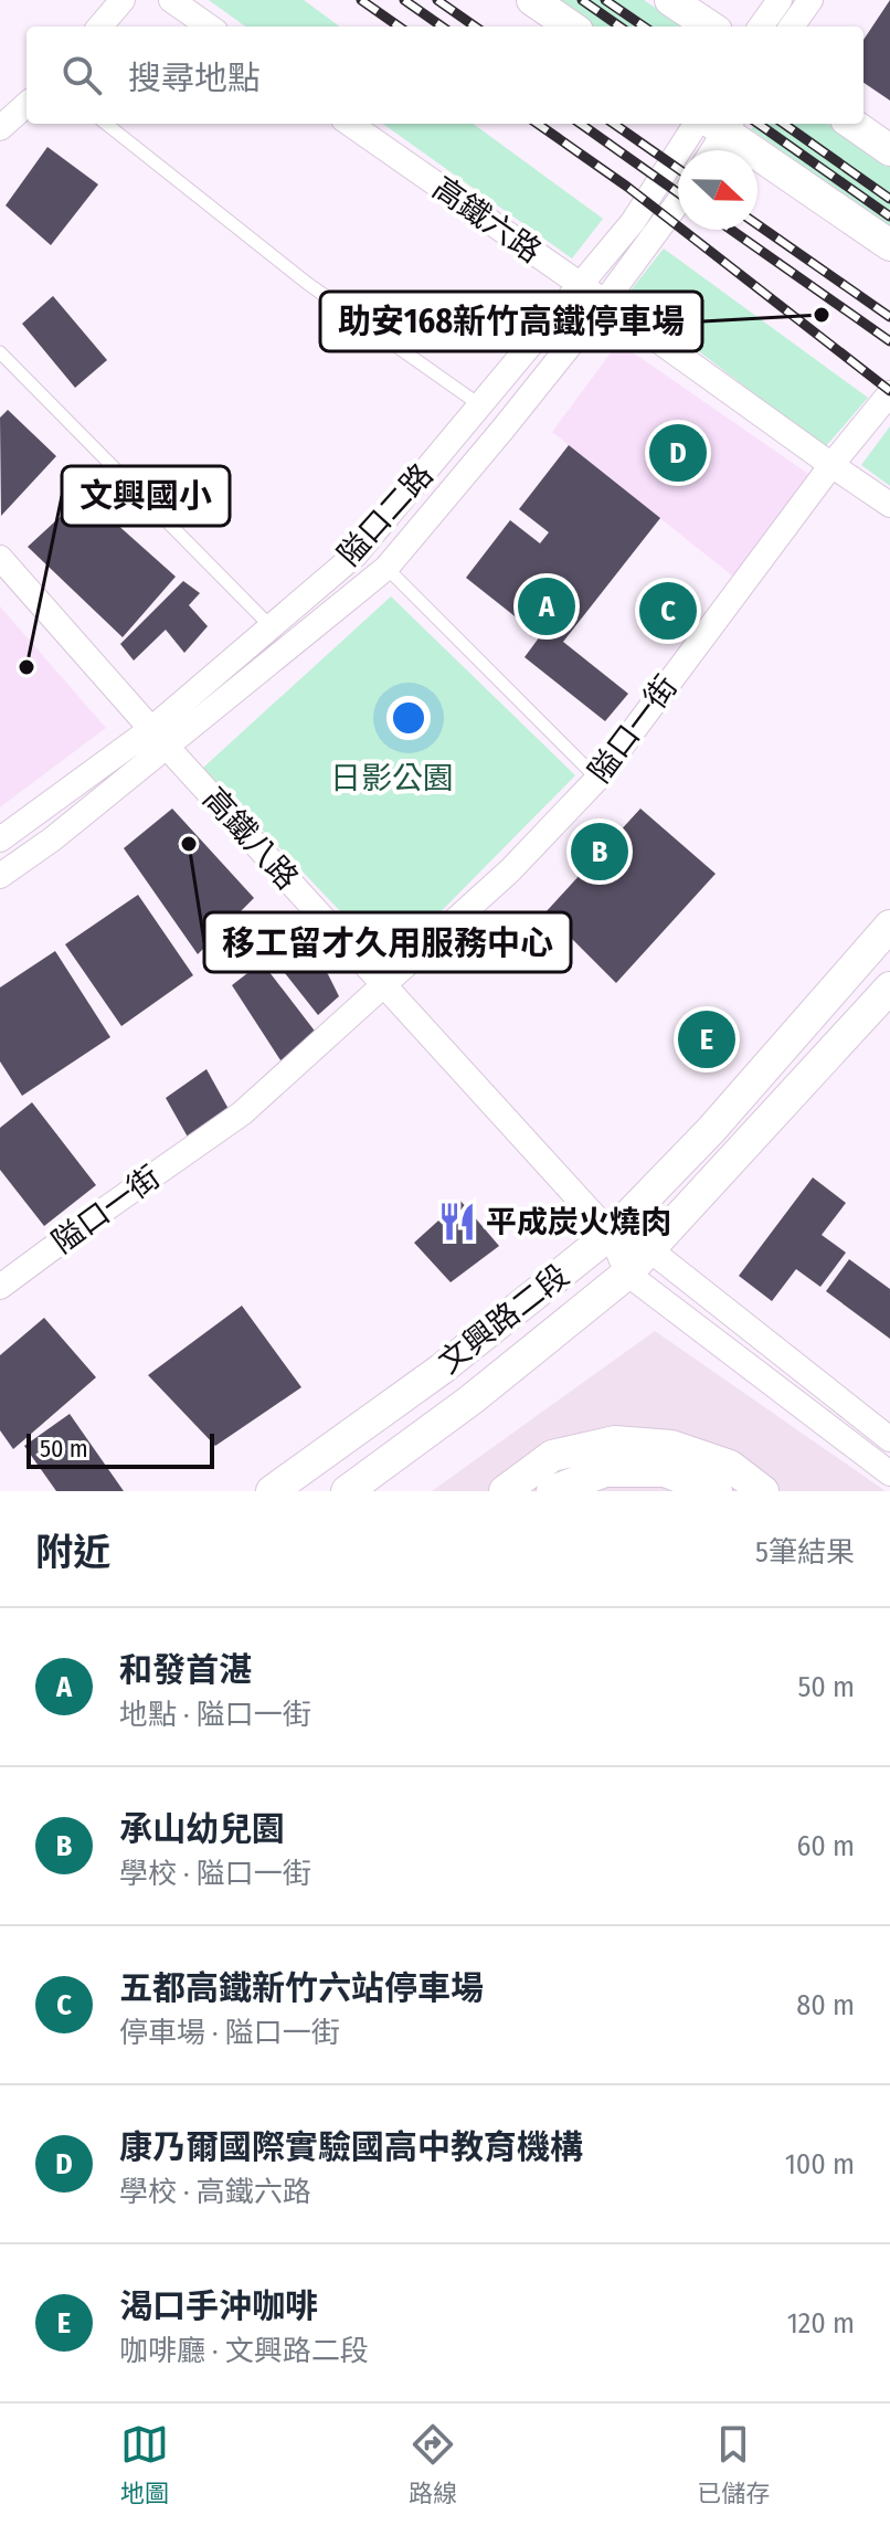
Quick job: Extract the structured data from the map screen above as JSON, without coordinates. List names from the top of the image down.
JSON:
{
  "streets": {
    "street": [
      "高鐵六路",
      "隘口二路",
      "隘口一街",
      "高鐵八路",
      "文興路二段"
    ]
  },
  "crossings": [
    ["高鐵六路", "隘口二路"],
    ["高鐵六路", "隘口一街"],
    ["隘口二路", "隘口一街"],
    ["隘口二路", "高鐵八路"],
    ["隘口一街", "高鐵八路"],
    ["高鐵八路", "文興路二段"]
  ],
  "parks": ["日影公園"],
  "places": {
    "other": ["助安168新竹高鐵停車場", "文興國小", "移工留才久用服務中心"],
    "restaurant": ["平成炭火燒肉"]
  },
  "scale_bar": "50 m",
  "north": "right",
  "page": {
    "search": "搜尋地點",
    "pins": [
      "D",
      "A",
      "C",
      "B",
      "E"
    ],
    "scale": "50 m",
    "heading": ["附近", "5筆結果"],
    "list": [
      {
        "mark": "A",
        "name": "和發首湛",
        "note": "地點 · 隘口一街",
        "value": "50 m"
      },
      {
        "mark": "B",
        "name": "承山幼兒園",
        "note": "學校 · 隘口一街",
        "value": "60 m"
      },
      {
        "mark": "C",
        "name": "五都高鐵新竹六站停車場",
        "note": "停車場 · 隘口一街",
        "value": "80 m"
      },
      {
        "mark": "D",
        "name": "康乃爾國際實驗國高中教育機構",
        "note": "學校 · 高鐵六路",
        "value": "100 m"
      },
      {
        "mark": "E",
        "name": "渴口手沖咖啡",
        "note": "咖啡廳 · 文興路二段",
        "value": "120 m"
      }
    ],
    "nav": ["地圖", "路線", "已儲存"]
  }
}
